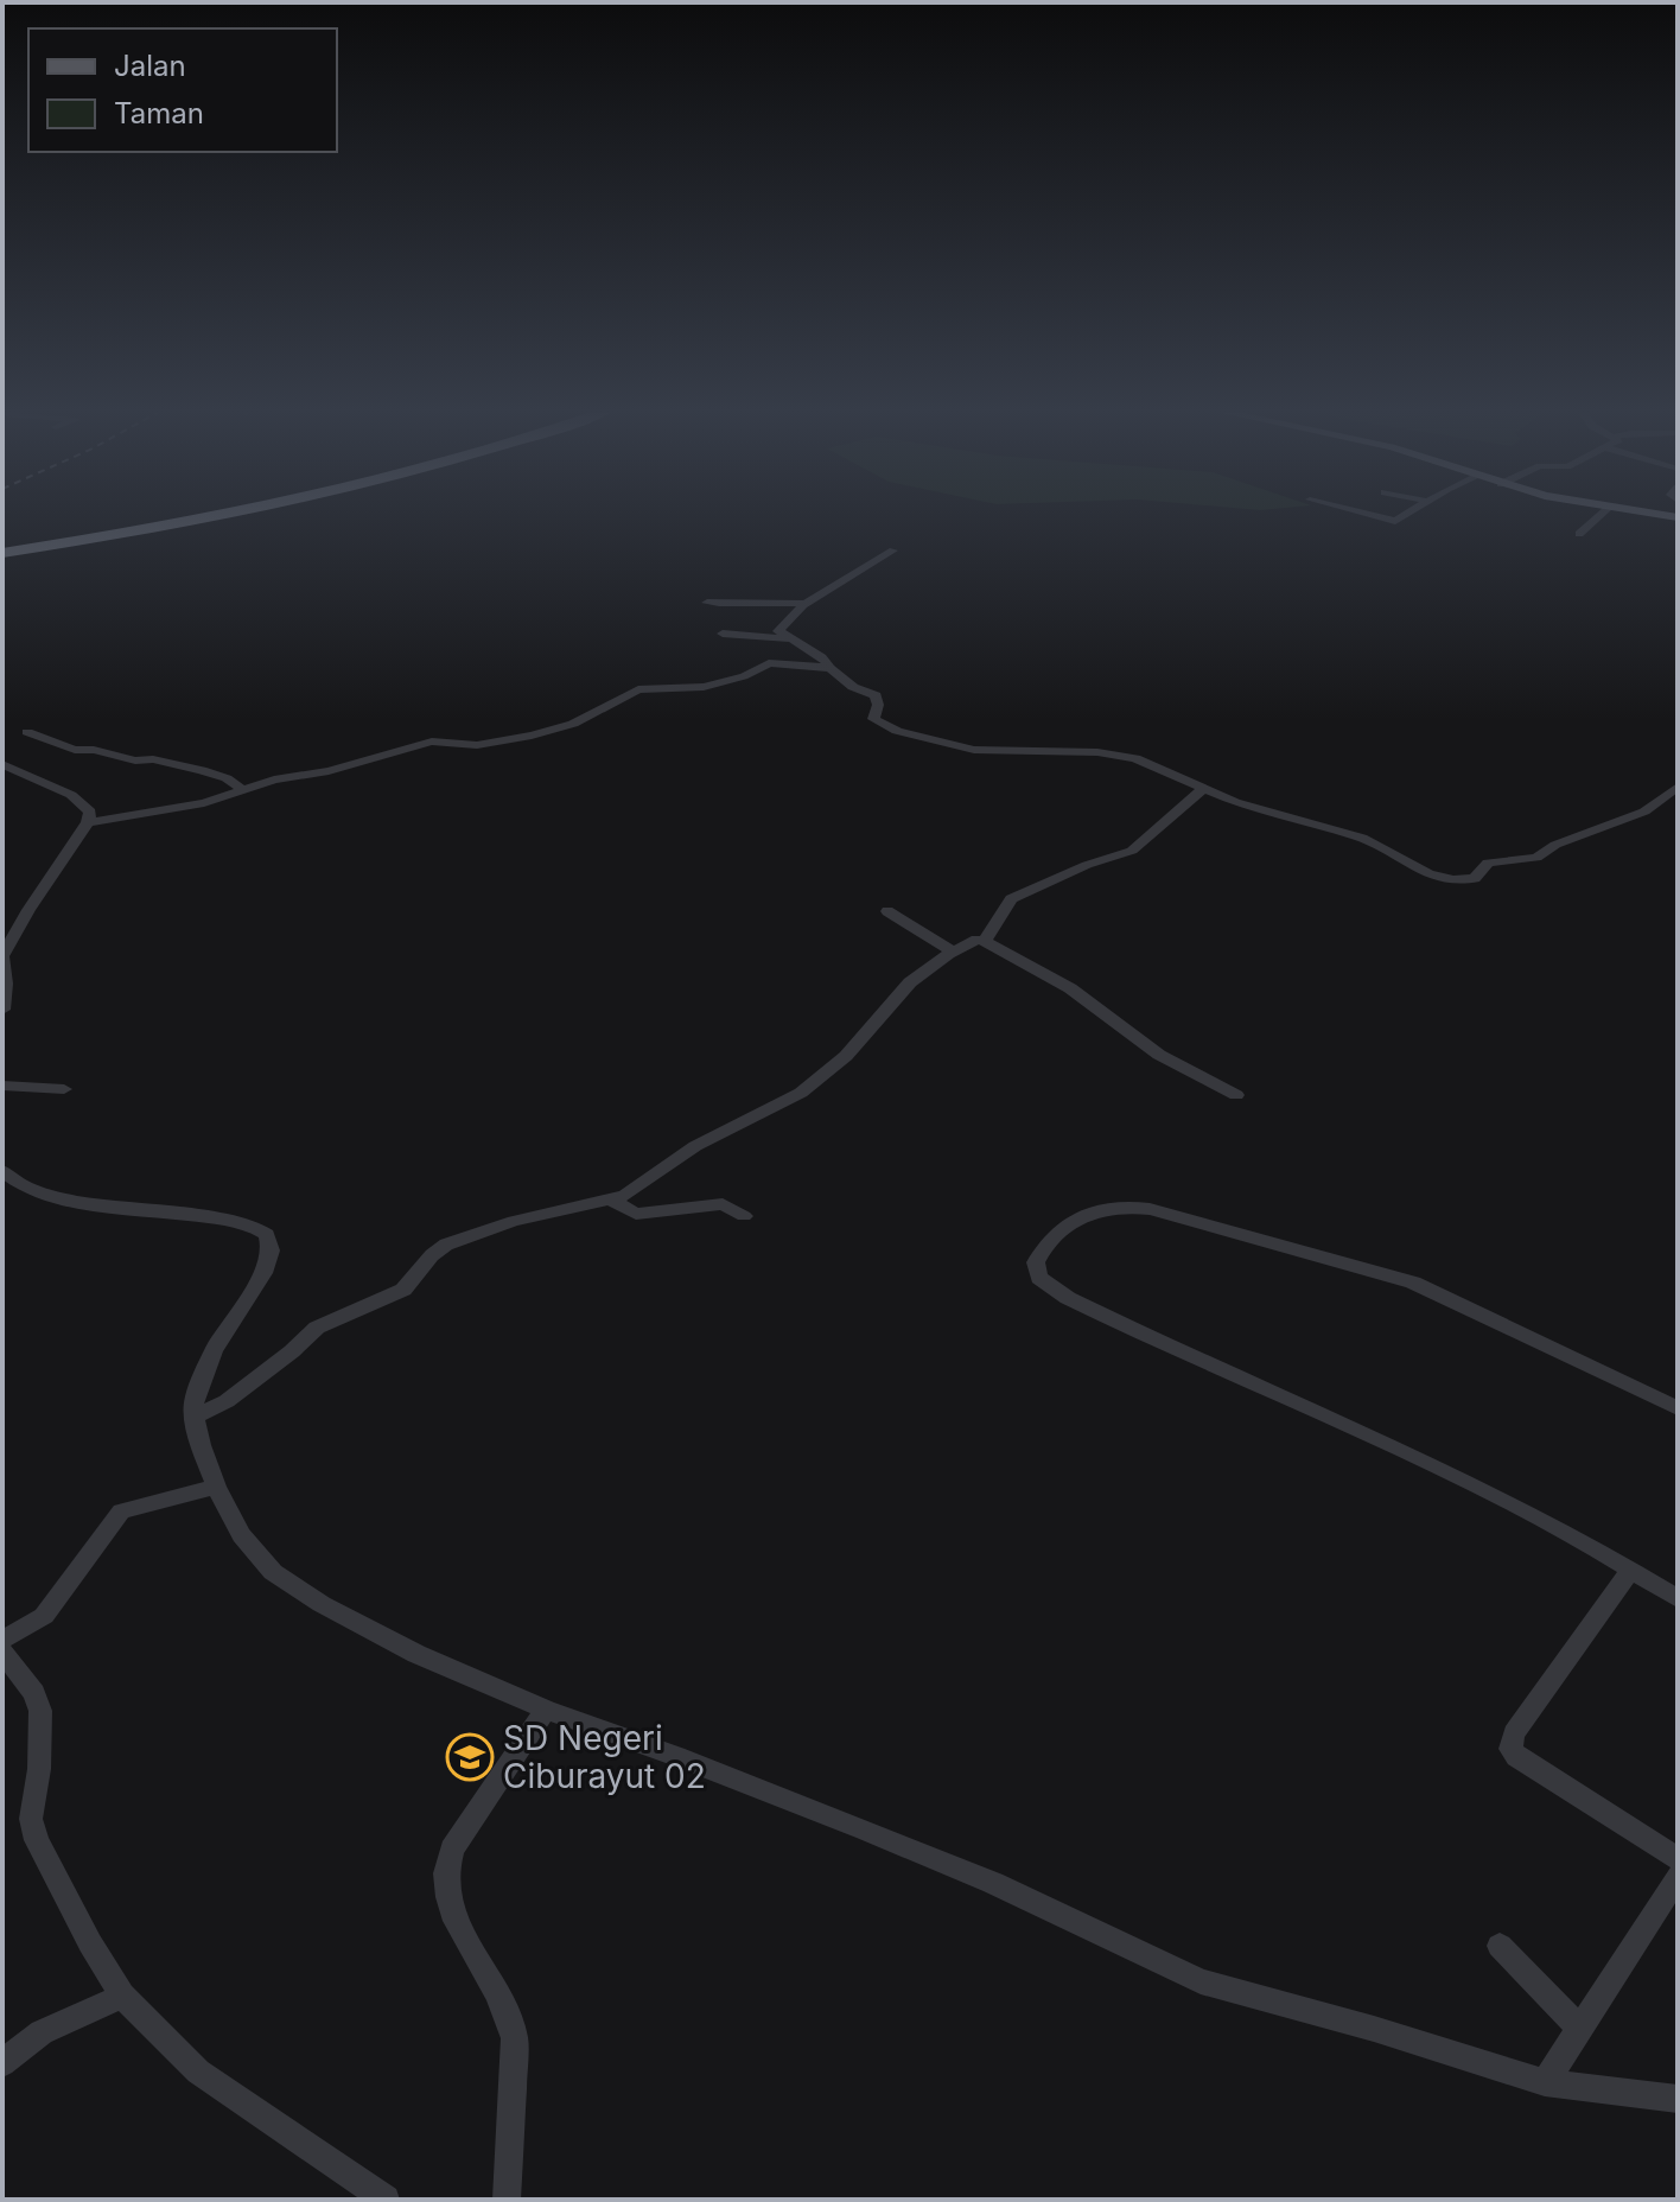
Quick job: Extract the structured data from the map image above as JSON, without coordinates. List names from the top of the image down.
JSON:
{
  "places": {
    "school or university": ["SD Negeri Ciburayut 02"]
  },
  "legend": ["Jalan", "Taman"]
}
